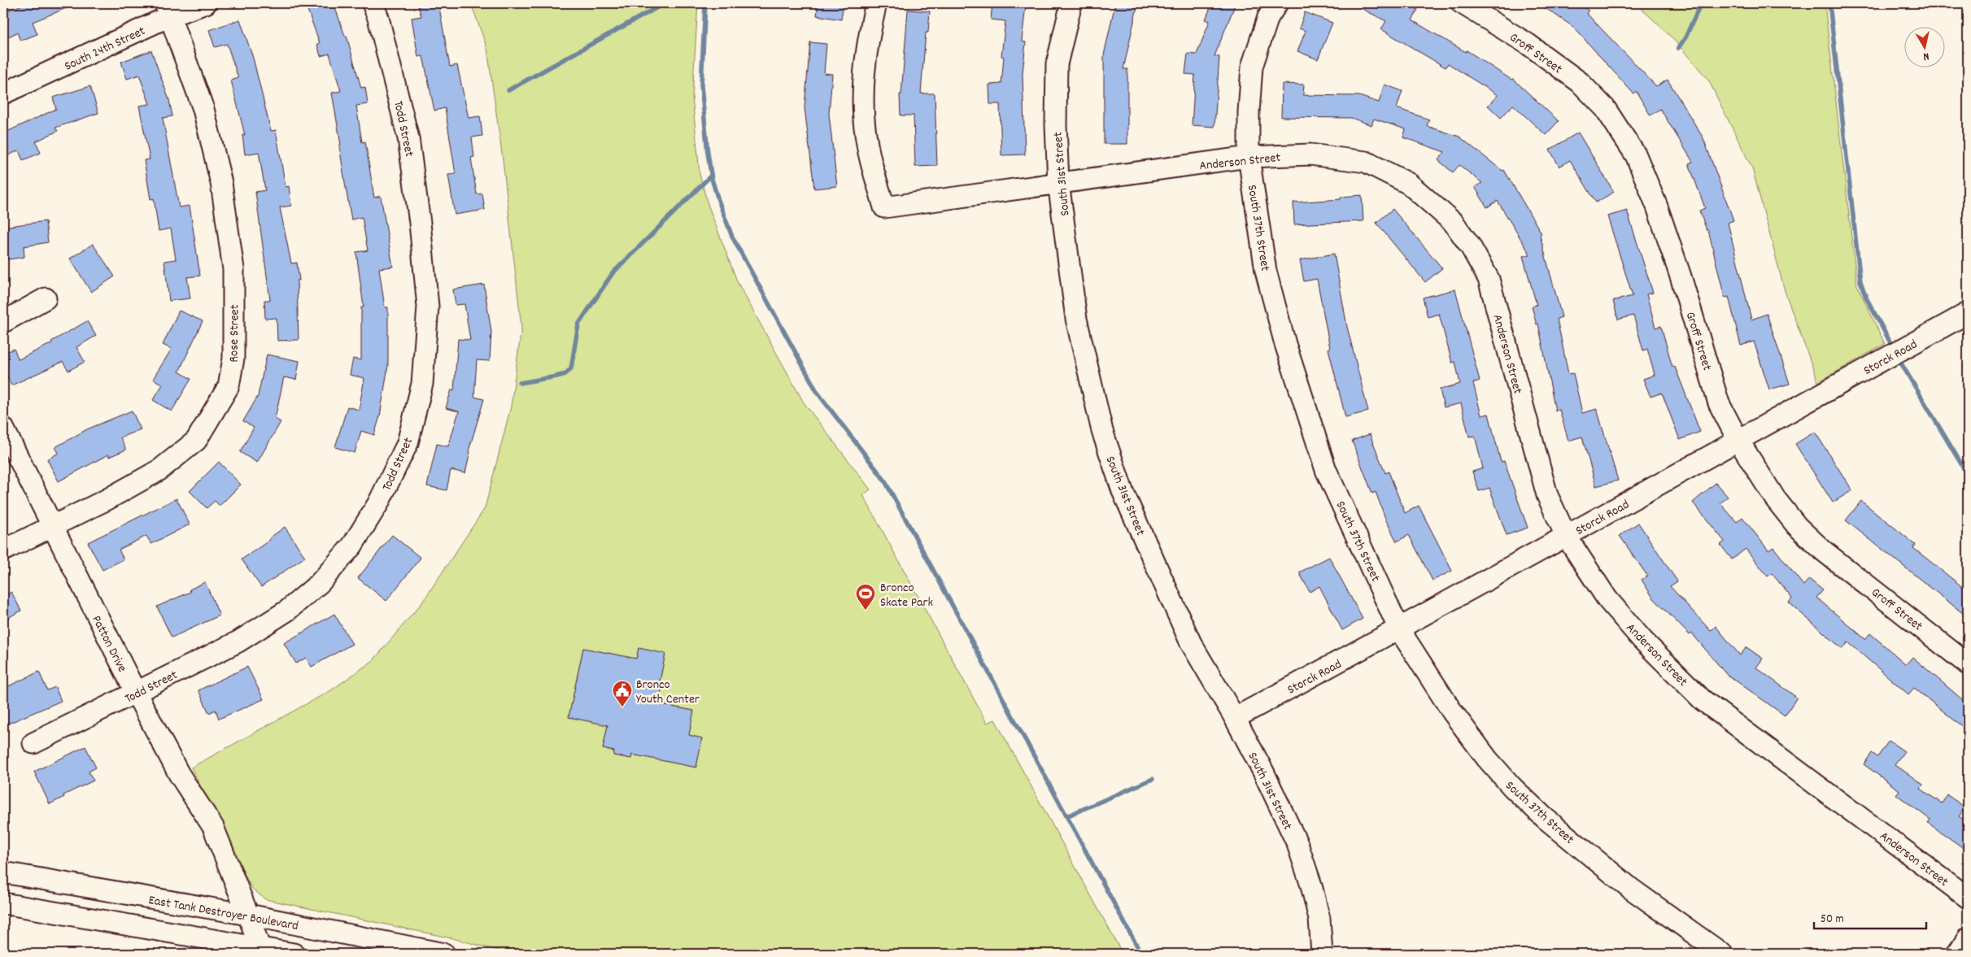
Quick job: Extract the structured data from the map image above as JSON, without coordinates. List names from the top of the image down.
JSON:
{
  "streets": {
    "street": [
      "South 24th Street",
      "Groff Street",
      "Todd Street",
      "Anderson Street",
      "South 31st Street",
      "South 37th Street",
      "Rose Street",
      "Storck Road",
      "Patton Drive",
      "East Tank Destroyer Boulevard"
    ]
  },
  "crossings": [
    ["South 24th Street", "Rose Street"],
    ["Groff Street", "Storck Road"],
    ["Todd Street", "Patton Drive"],
    ["Anderson Street", "South 31st Street"],
    ["Anderson Street", "South 37th Street"],
    ["Anderson Street", "Storck Road"],
    ["South 31st Street", "Storck Road"],
    ["South 37th Street", "Storck Road"],
    ["Rose Street", "Patton Drive"],
    ["Patton Drive", "East Tank Destroyer Boulevard"]
  ],
  "places": {
    "sports": ["Bronco Skate Park"],
    "public building": ["Bronco Youth Center"]
  },
  "scale_bar": "50 m",
  "north": "bottom"
}
